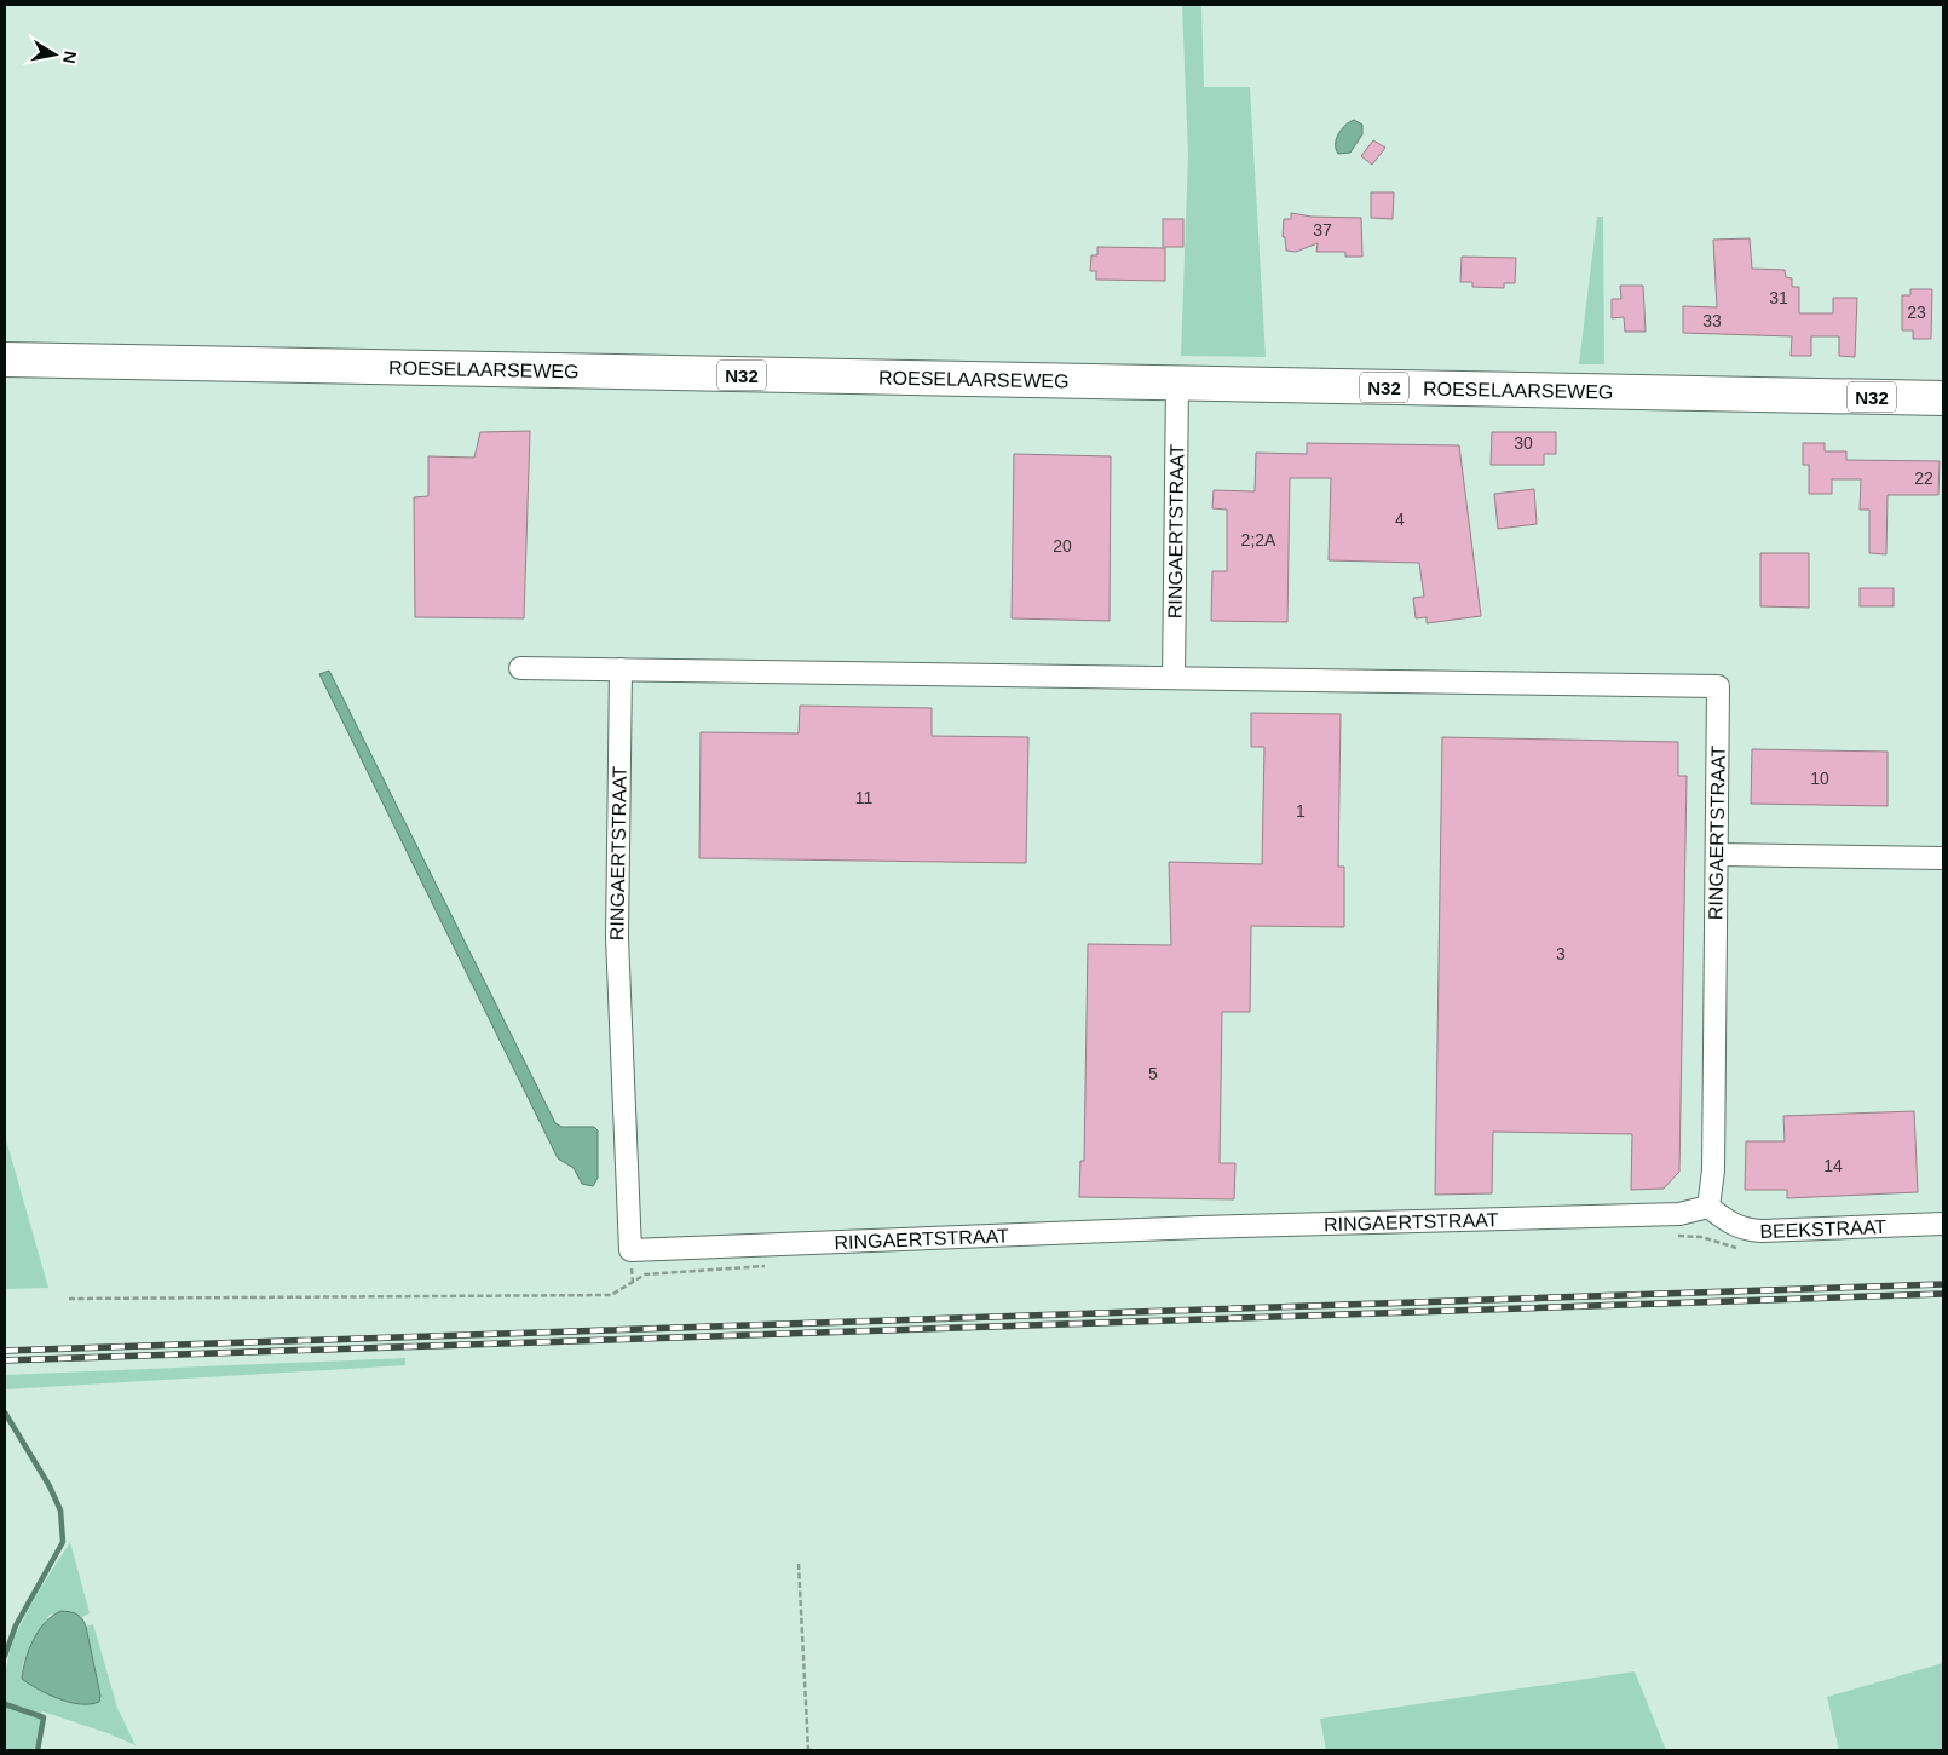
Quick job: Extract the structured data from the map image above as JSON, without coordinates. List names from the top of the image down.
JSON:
{
  "streets": {
    "main road": ["ROESELAARSEWEG", "N32"],
    "street": ["RINGAERTSTRAAT", "BEEKSTRAAT"]
  },
  "crossings": [
    ["ROESELAARSEWEG", "RINGAERTSTRAAT"],
    ["RINGAERTSTRAAT", "BEEKSTRAAT"]
  ],
  "house_numbers": [
    "37",
    "31",
    "23",
    "33",
    "30",
    "22",
    "4",
    "2;2A",
    "20",
    "10",
    "11",
    "1",
    "3",
    "5",
    "14"
  ],
  "north": "right"
}
